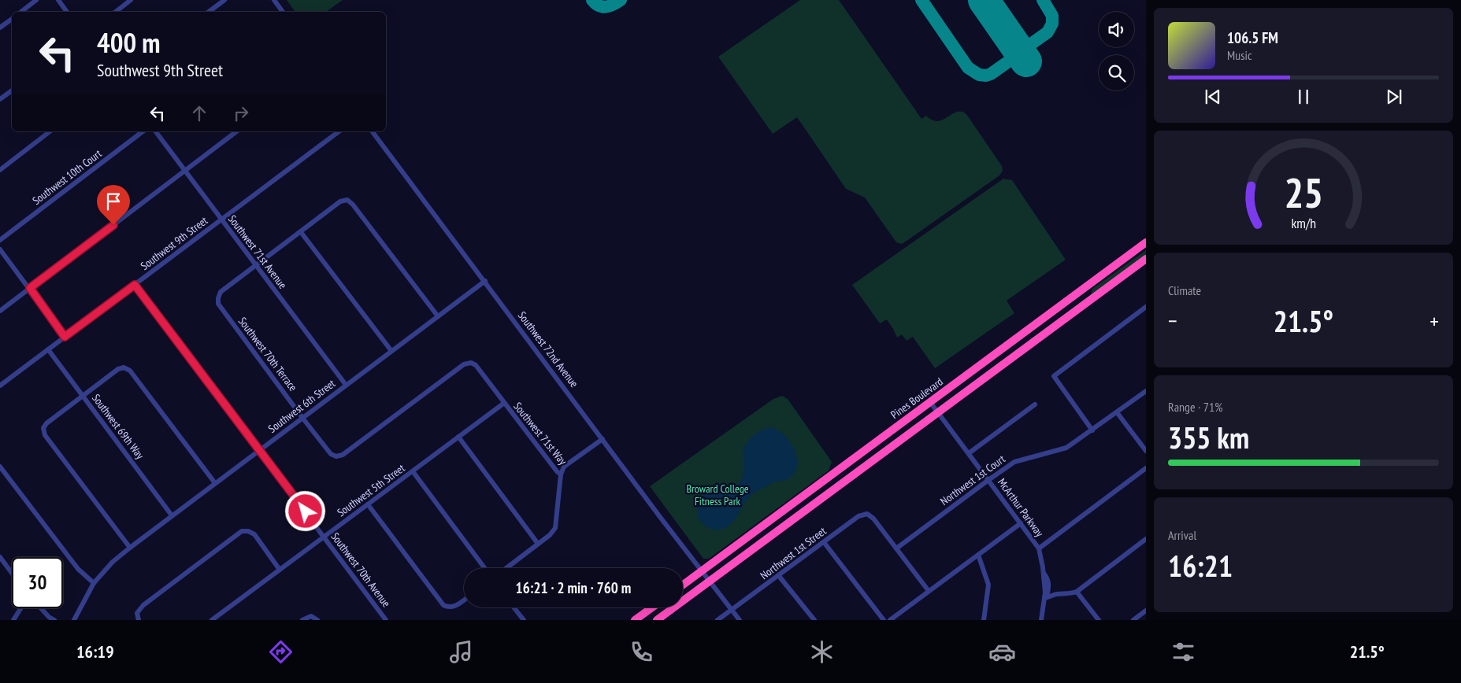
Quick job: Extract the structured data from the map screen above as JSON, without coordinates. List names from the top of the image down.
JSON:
{
  "streets": {
    "highway": ["Pines Boulevard"],
    "street": [
      "Southwest 10th Court",
      "Southwest 9th Street",
      "Southwest 71st Avenue",
      "Southwest 72nd Avenue",
      "Southwest 70th Terrace",
      "Southwest 6th Street",
      "Southwest 69th Way",
      "Southwest 71st Way",
      "Northwest 1st Court",
      "Southwest 5th Street",
      "McArthur Parkway",
      "Northwest 1st Street",
      "Southwest 70th Avenue"
    ]
  },
  "crossings": [
    ["Southwest 9th Street", "Southwest 71st Avenue"],
    ["Southwest 9th Street", "Southwest 69th Way"],
    ["Southwest 9th Street", "Southwest 70th Avenue"],
    ["Southwest 71st Avenue", "Southwest 70th Terrace"],
    ["Southwest 71st Avenue", "Southwest 6th Street"],
    ["Southwest 72nd Avenue", "Pines Boulevard"],
    ["Southwest 72nd Avenue", "Southwest 6th Street"],
    ["Southwest 72nd Avenue", "Northwest 1st Street"],
    ["Southwest 70th Terrace", "Southwest 6th Street"],
    ["Southwest 70th Terrace", "Southwest 71st Way"],
    ["Pines Boulevard", "McArthur Parkway"],
    ["Southwest 6th Street", "Southwest 69th Way"],
    ["Southwest 6th Street", "Southwest 70th Avenue"],
    ["Southwest 71st Way", "Southwest 5th Street"],
    ["Northwest 1st Court", "McArthur Parkway"],
    ["Northwest 1st Court", "Northwest 1st Street"],
    ["Southwest 5th Street", "Southwest 70th Avenue"]
  ],
  "parks": ["Broward College Fitness Park"],
  "page": {
    "turn": ["400 m", "Southwest 9th Street"],
    "song": ["106.5 FM", "Music"],
    "tile": [
      "Climate",
      ["Range · 71%", "355 km"],
      ["Arrival", "16:21"]
    ],
    "heat": ["−", "21.5°", "+"],
    "limit": "30",
    "trip": "16:21 · 2 min · 760 m",
    "tabs": ["16:19", "21.5°"],
    "gauge": ["25", "km/h"]
  }
}
